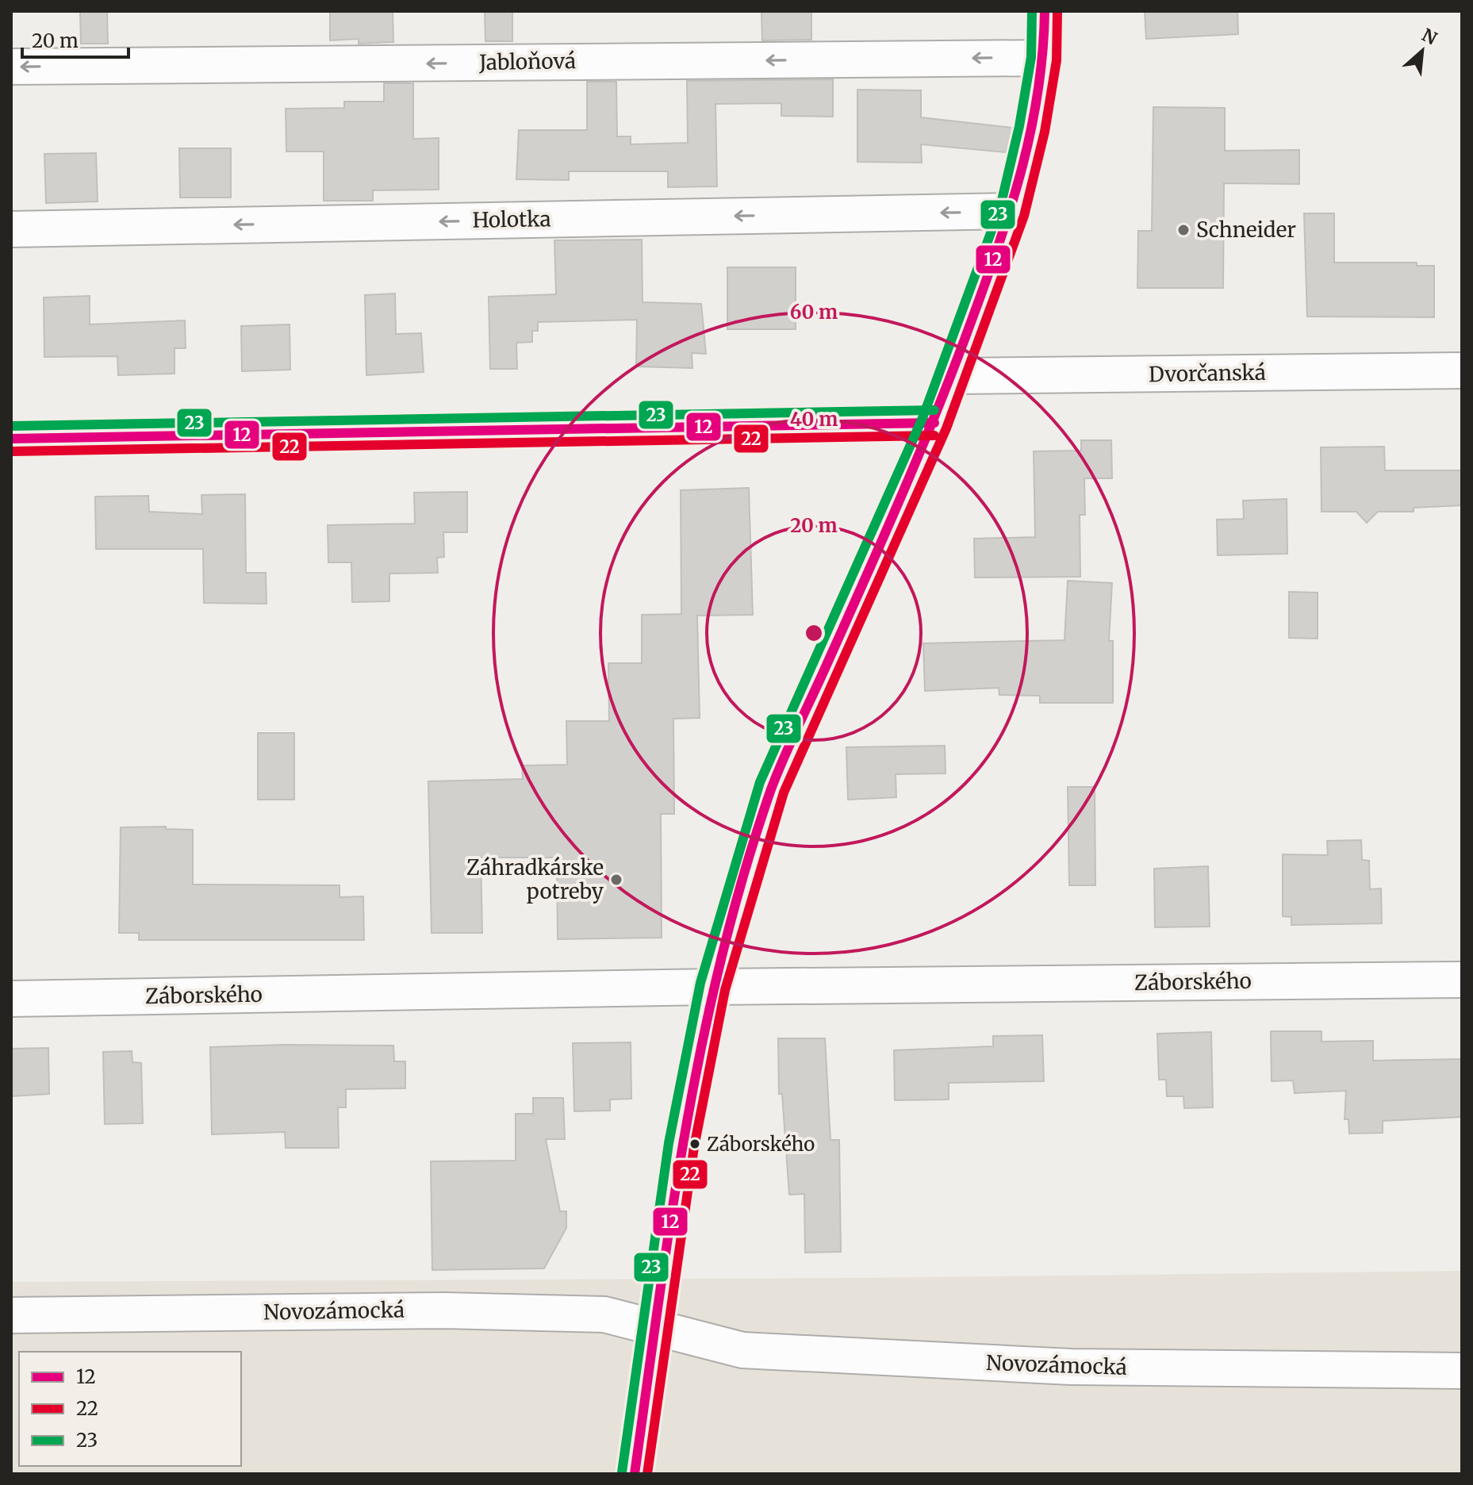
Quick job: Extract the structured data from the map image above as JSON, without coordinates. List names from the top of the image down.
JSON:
{
  "streets": {
    "street": [
      "Jabloňová",
      "Holotka",
      "Dvorčanská",
      "Záborského",
      "Novozámocká"
    ]
  },
  "one_way": ["Jabloňová"],
  "places": ["Schneider", "Záhradkárske potreby", "Záborského"],
  "lines": ["transit line 12", "transit line 22", "transit line 23"],
  "legend": ["12", "22", "23"],
  "scale_bar": "20 m",
  "north": "top right",
  "rings": ["60 m", "40 m", "20 m"]
}
